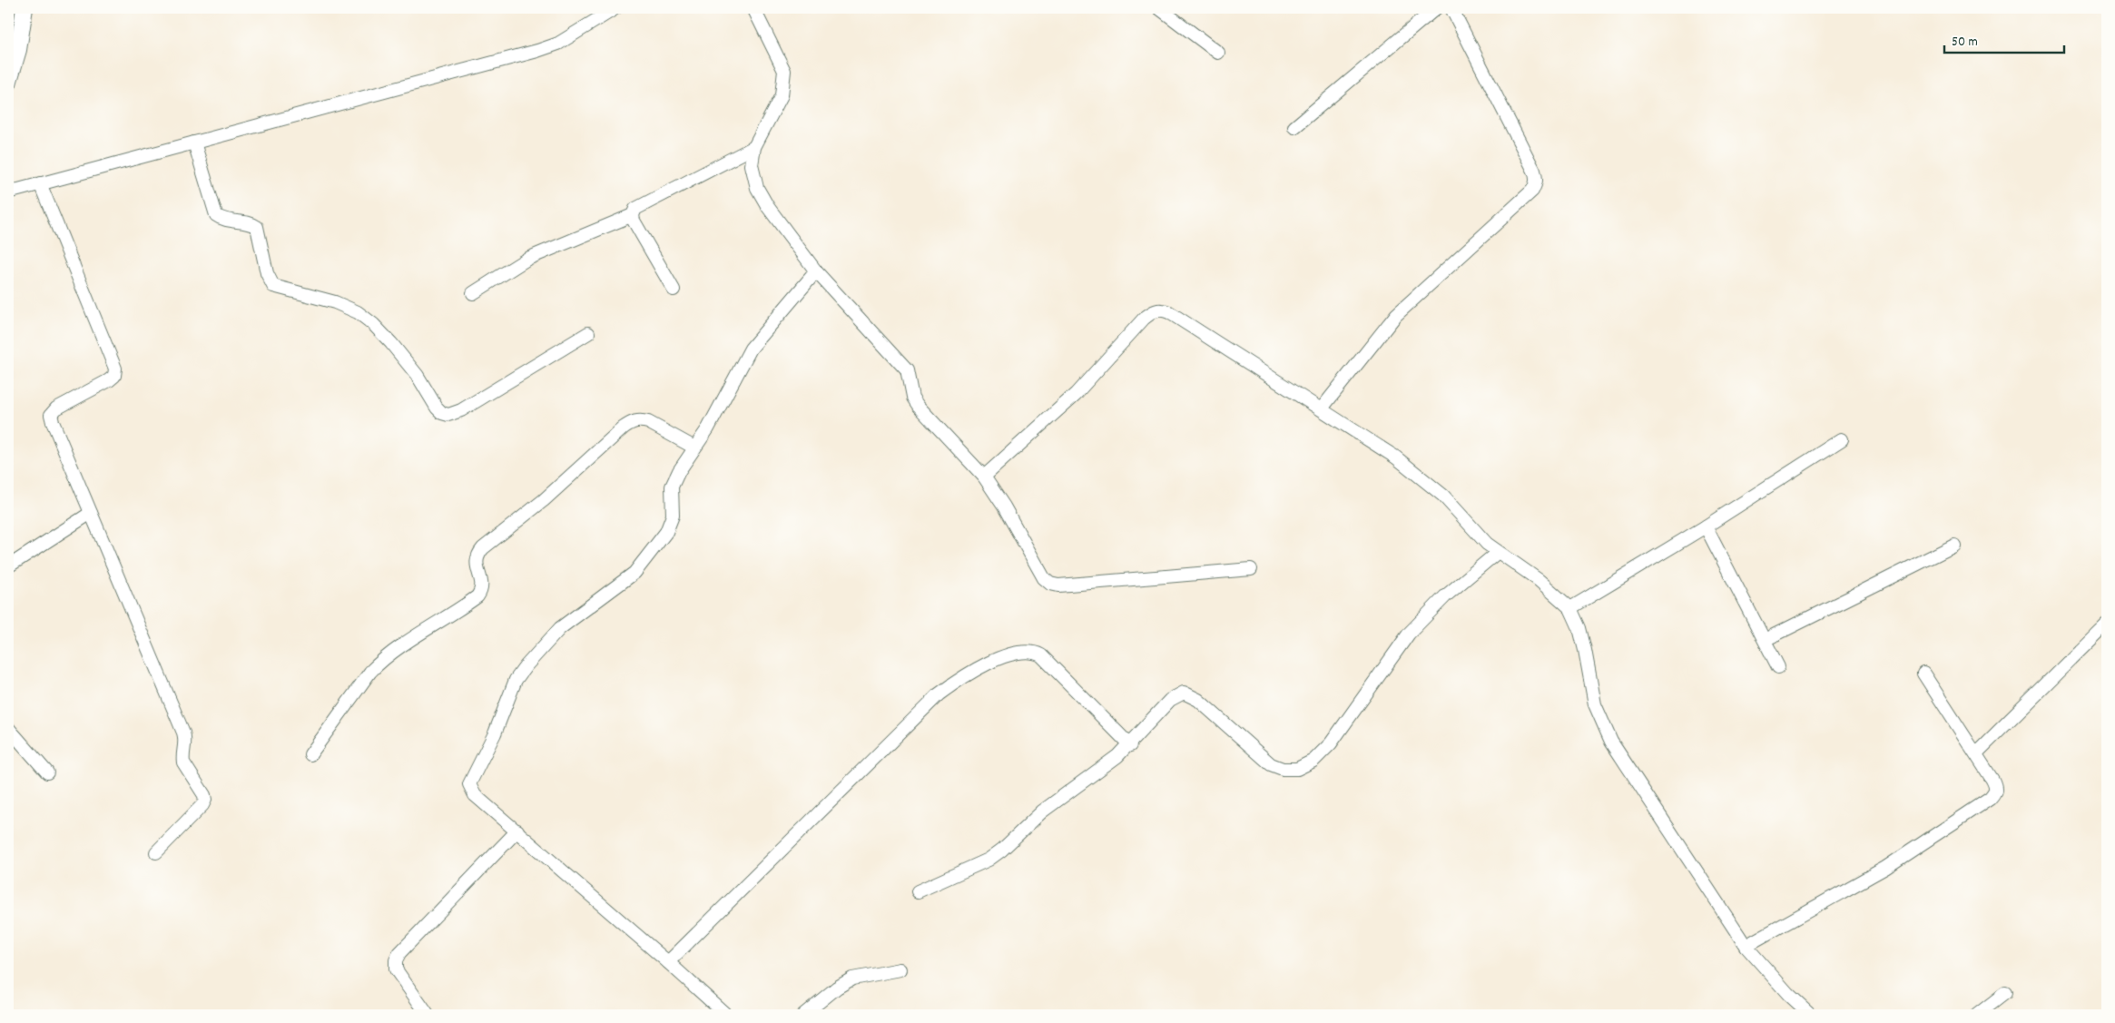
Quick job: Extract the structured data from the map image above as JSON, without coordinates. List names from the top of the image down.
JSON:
{
  "scale_bar": "50 m"
}
